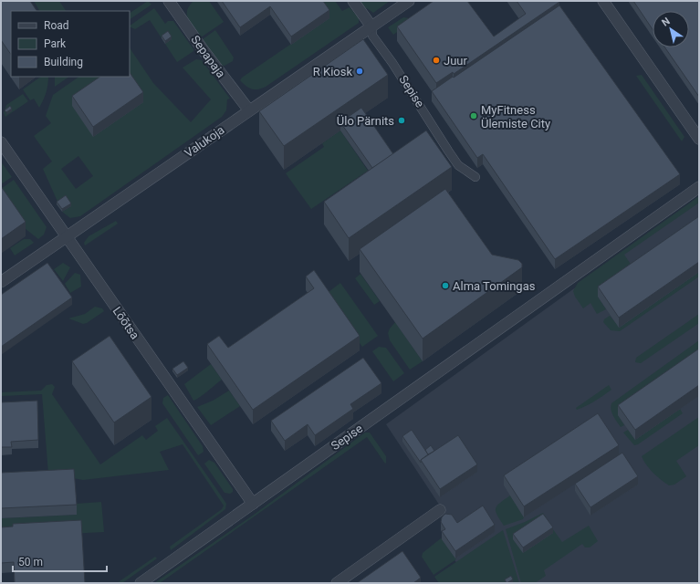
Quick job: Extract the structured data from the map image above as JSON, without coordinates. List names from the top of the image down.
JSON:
{
  "streets": {
    "street": [
      "Sepapaja",
      "Sepise",
      "Valukoja",
      "Lõõtsa"
    ]
  },
  "crossings": [
    ["Sepapaja", "Valukoja"],
    ["Sepise", "Valukoja"],
    ["Sepise", "Lõõtsa"],
    ["Valukoja", "Lõõtsa"]
  ],
  "places": [
    "Juur",
    "R Kiosk",
    "MyFitness Ülemiste City",
    "Ülo Pärnits",
    "Alma Tomingas"
  ],
  "legend": ["Road", "Park", "Building"],
  "scale_bar": "50 m",
  "north": "top left"
}
